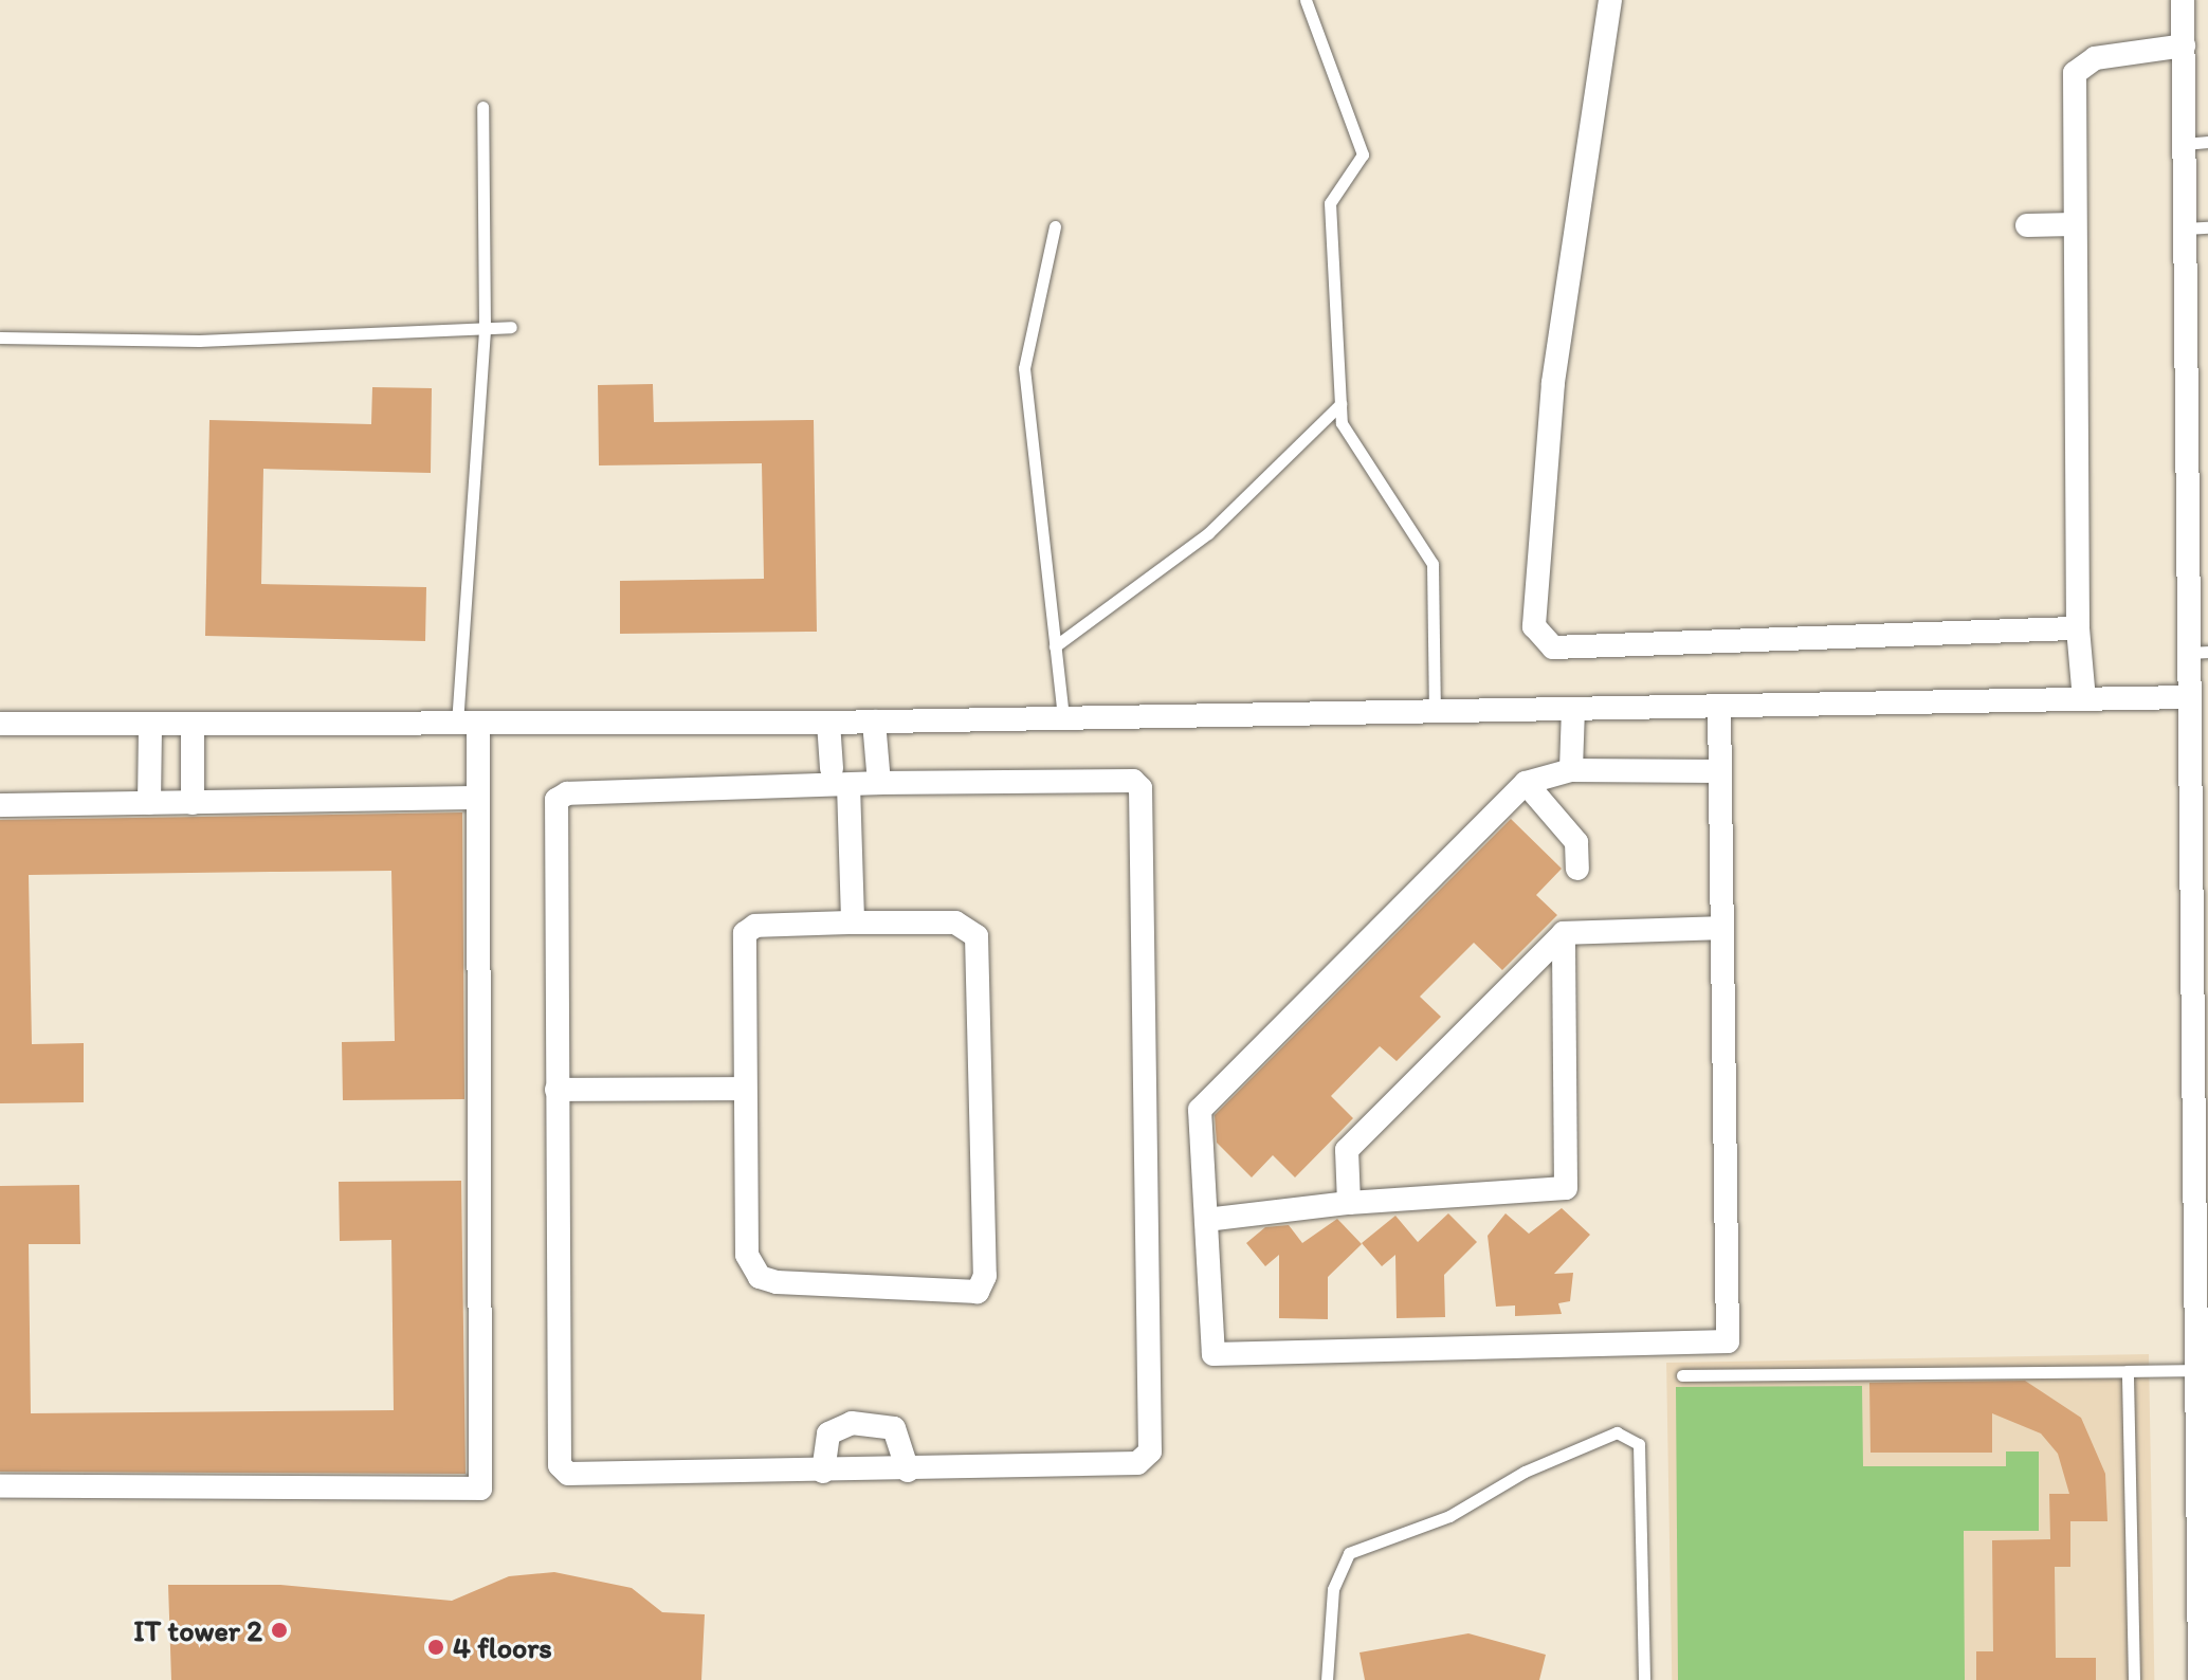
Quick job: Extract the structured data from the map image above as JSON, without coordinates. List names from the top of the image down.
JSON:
{
  "places": ["IT tower 2", "4 floors"]
}
